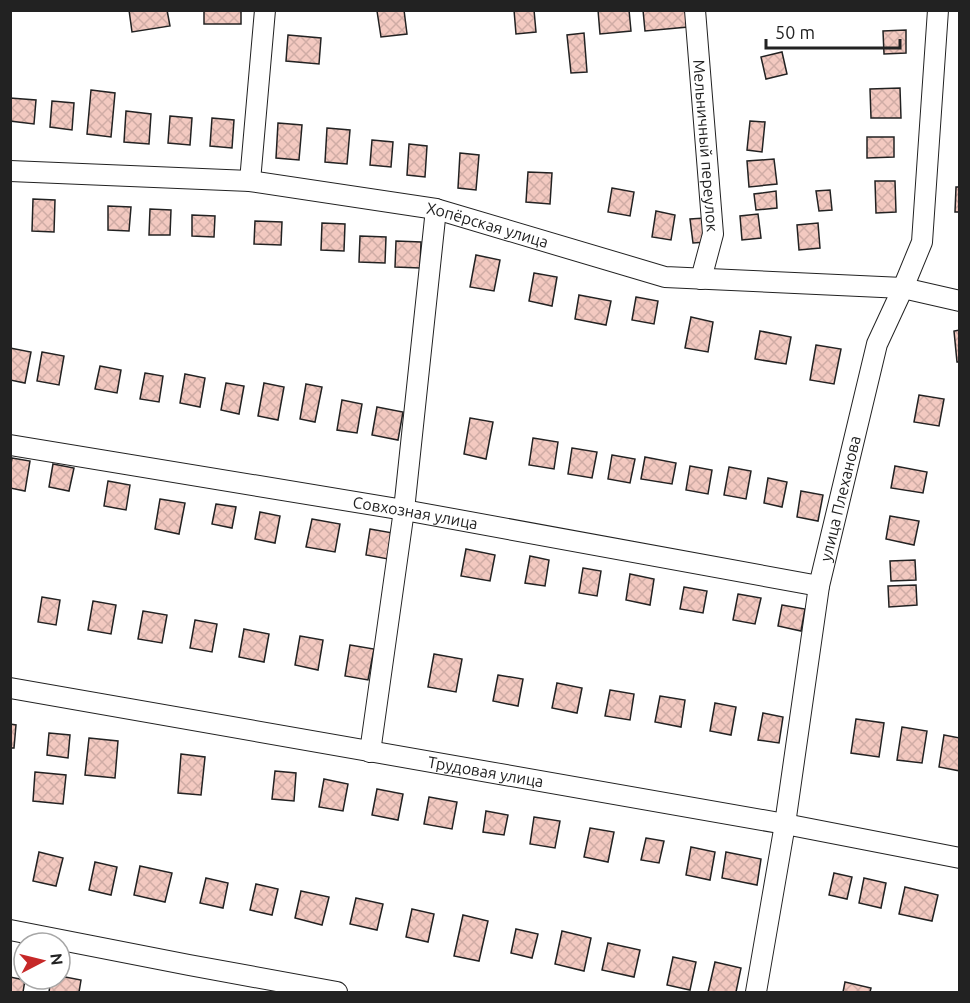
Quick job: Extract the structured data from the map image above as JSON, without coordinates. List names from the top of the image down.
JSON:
{
  "streets": {
    "street": [
      "Мельничный переулок",
      "Хопёрская улица",
      "улица Плеханова",
      "Совхозная улица",
      "Трудовая улица"
    ]
  },
  "crossings": [
    ["Мельничный переулок", "Хопёрская улица"],
    ["Хопёрская улица", "улица Плеханова"],
    ["улица Плеханова", "Совхозная улица"],
    ["улица Плеханова", "Трудовая улица"]
  ],
  "scale_bar": "50 m",
  "north": "right"
}
